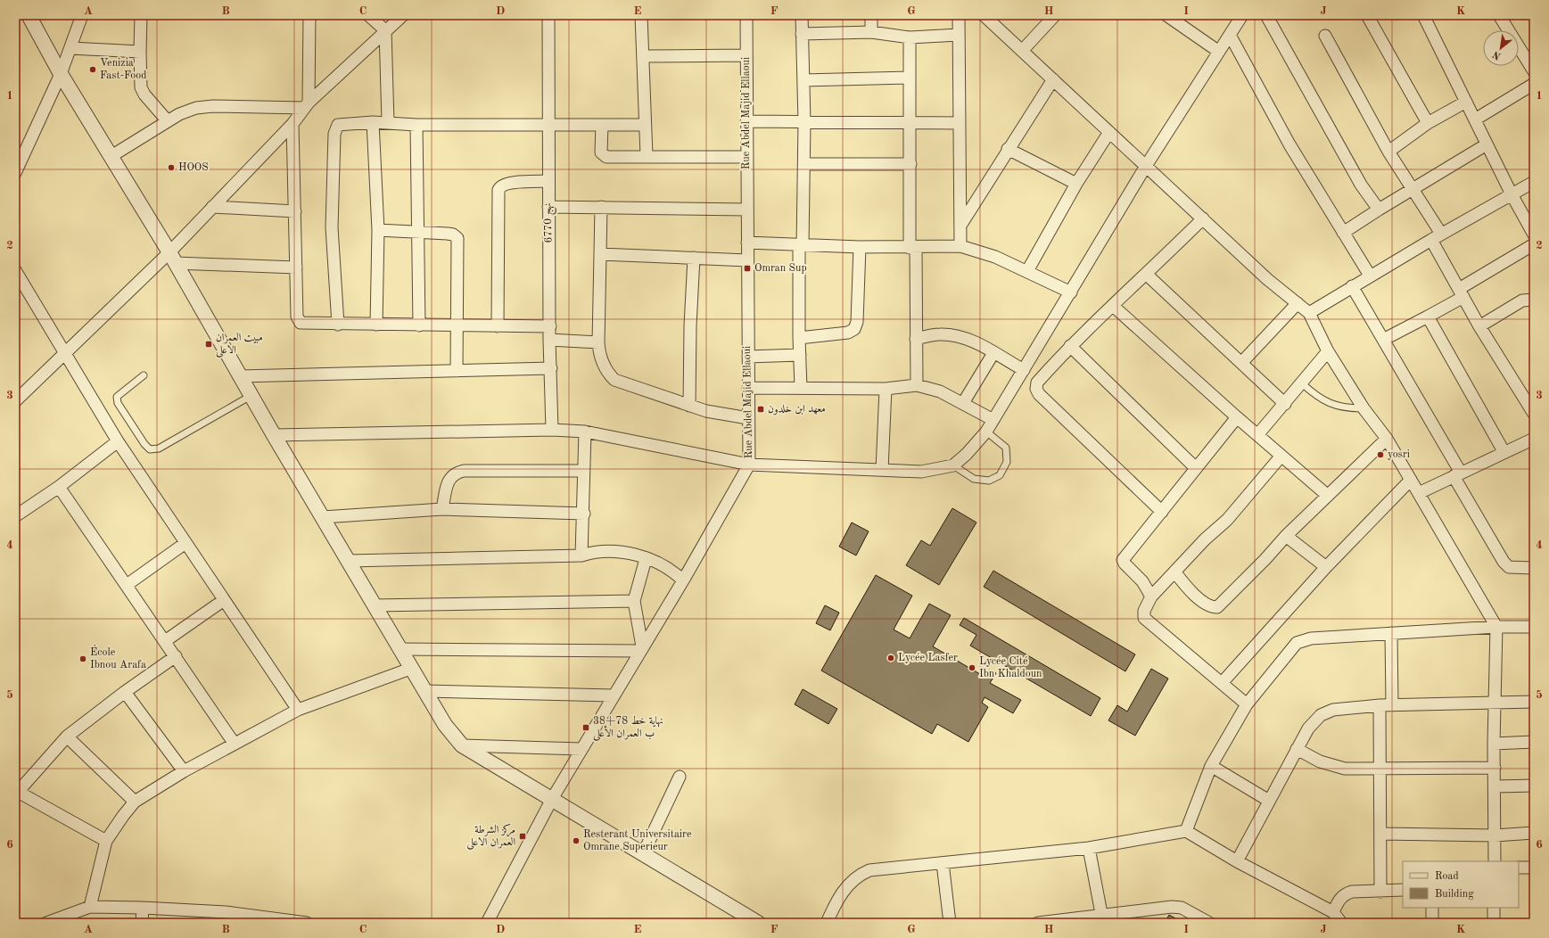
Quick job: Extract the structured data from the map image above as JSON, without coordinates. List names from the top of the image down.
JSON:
{
  "streets": {
    "street": ["Rue Abdel Majid Ellaoui", "نهج 6770"]
  },
  "places": {
    "other": [
      "Venizia Fast-Food",
      "HOOS",
      "yosri",
      "Lycée Lasfer",
      "École Ibnou Arafa",
      "Lycée Cité Ibn Khaldoun",
      "Resterant Universitaire Omrane Superieur"
    ],
    "transit": [
      "Omran Sup",
      "مبيت العمران الاعلى",
      "معهد ابن خلدون",
      "نهاية خط 78+38 ب العمران الأعلى",
      "مركز الشرطة العمران الاعلى"
    ]
  },
  "legend": ["Road", "Building"],
  "north": "bottom left",
  "grid": {
    "columns": [
      "A",
      "B",
      "C",
      "D",
      "E",
      "F",
      "G",
      "H",
      "I",
      "J",
      "K"
    ],
    "rows": [
      "1",
      "2",
      "3",
      "4",
      "5",
      "6"
    ]
  }
}
